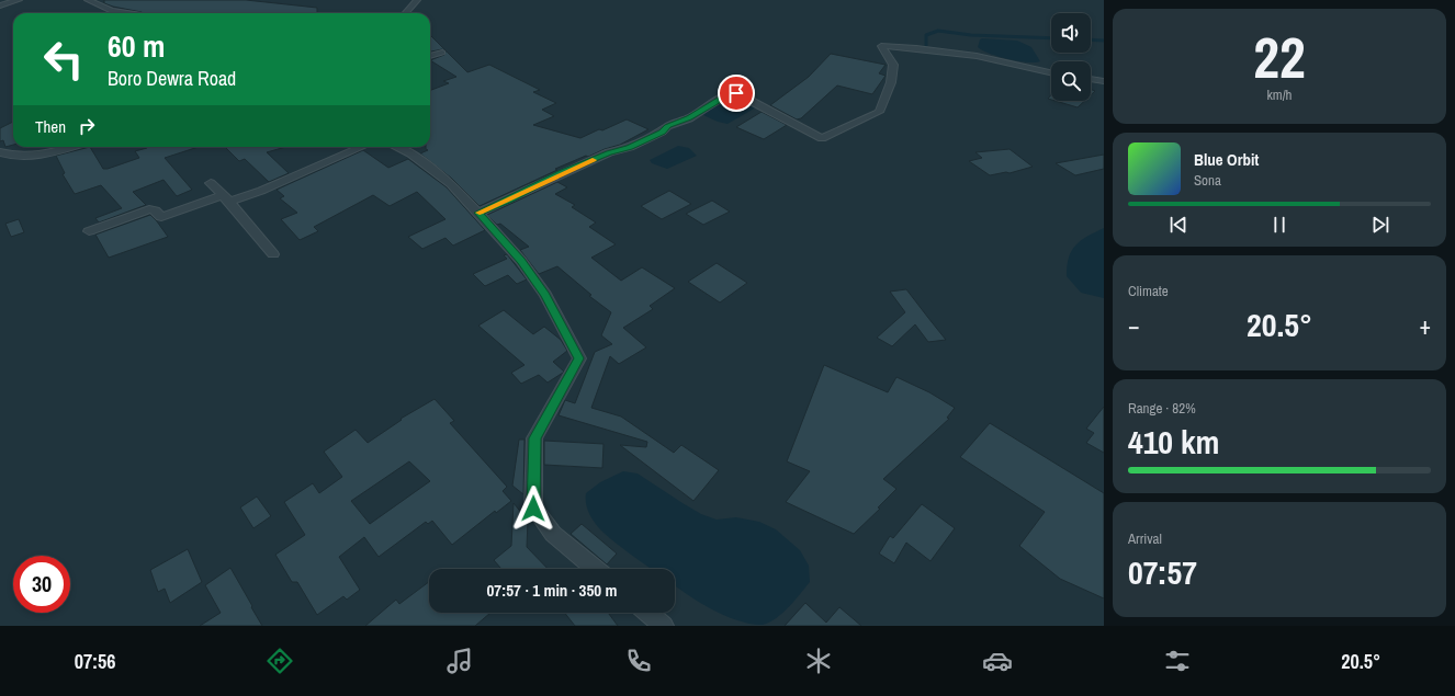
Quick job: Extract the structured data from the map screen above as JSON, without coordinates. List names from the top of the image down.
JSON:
{
  "page": {
    "tile": [
      ["22", "km/h"],
      "Climate",
      ["Range · 82%", "410 km"],
      ["Arrival", "07:57"]
    ],
    "turn": ["60 m", "Boro Dewra Road"],
    "then": "Then",
    "song": ["Blue Orbit", "Sona"],
    "heat": ["−", "20.5°", "+"],
    "limit": "30",
    "trip": "07:57 · 1 min · 350 m",
    "tabs": ["07:56", "20.5°"]
  }
}
